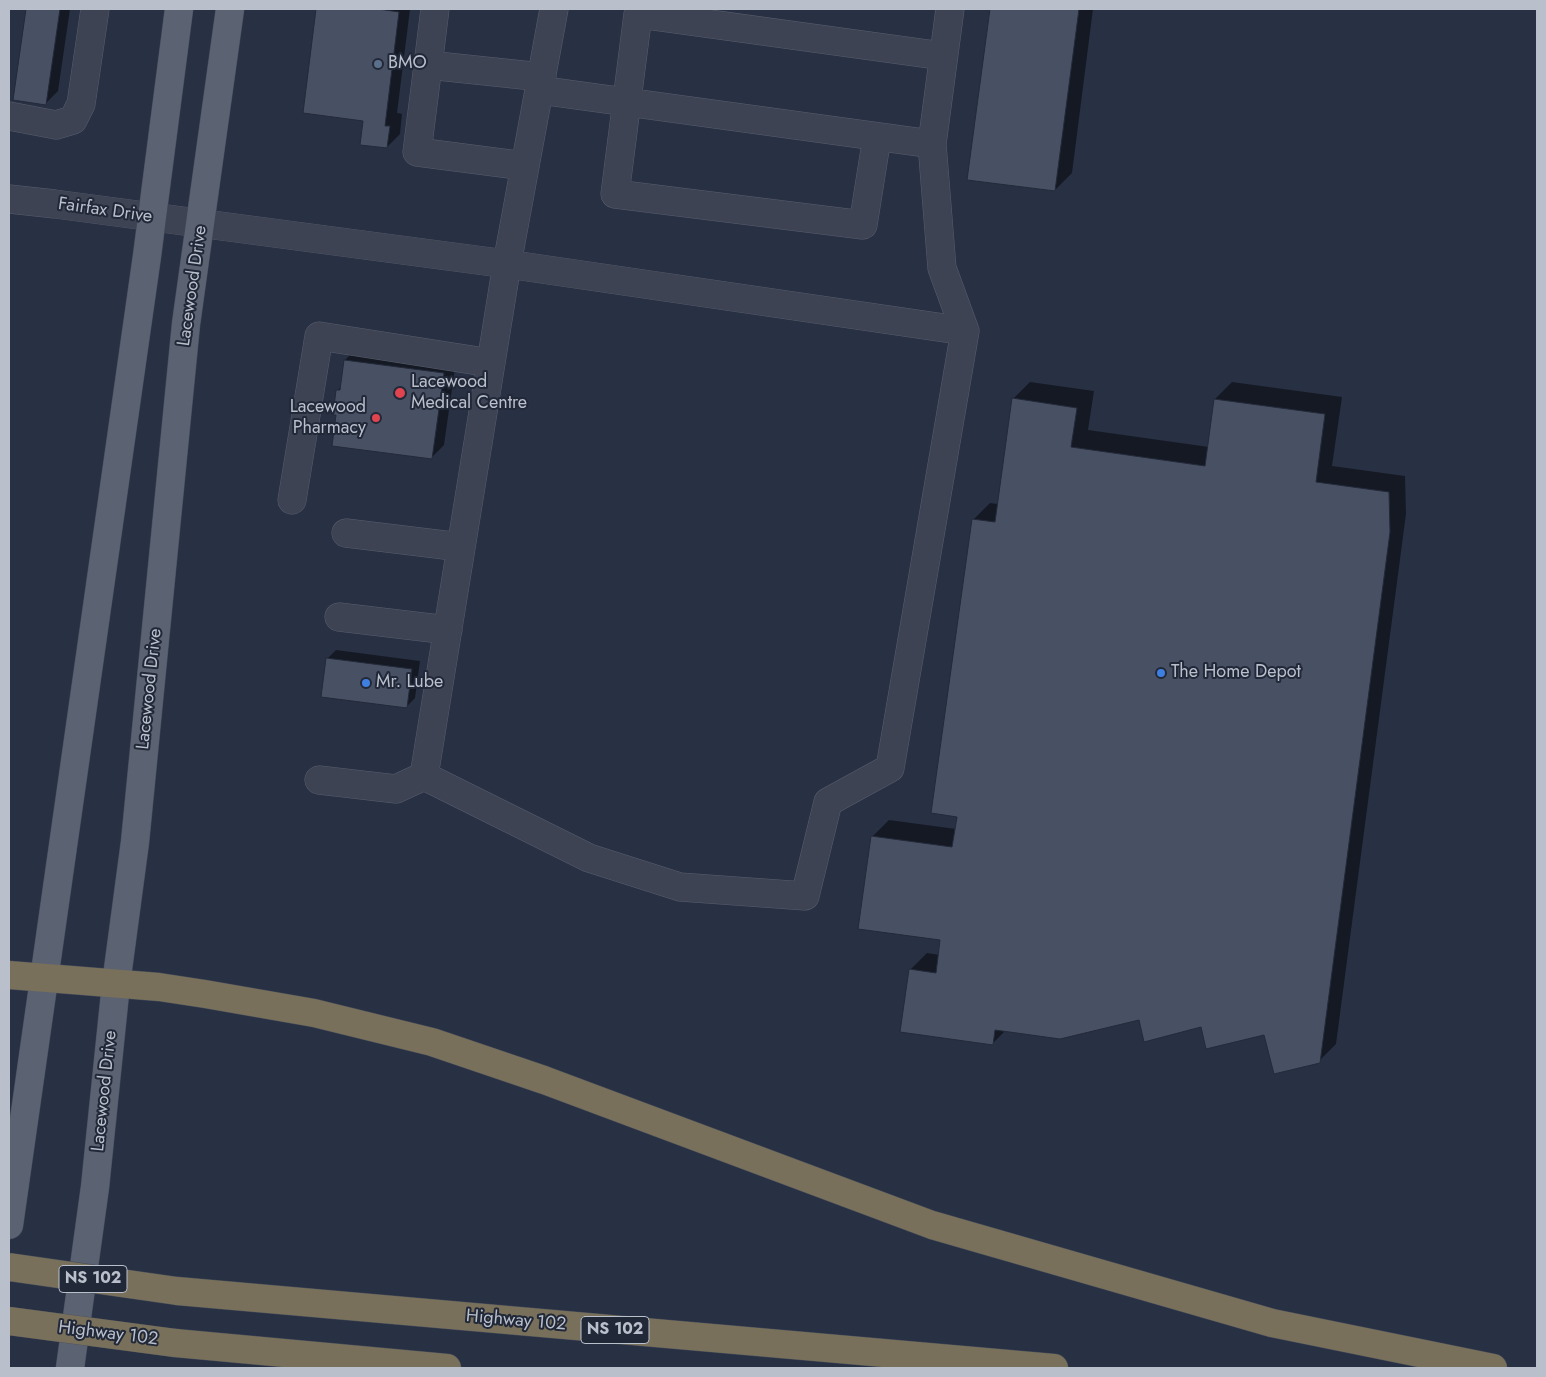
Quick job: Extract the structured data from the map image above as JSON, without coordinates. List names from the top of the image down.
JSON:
{
  "streets": {
    "highway": ["NS 102", "Highway 102"],
    "main road": ["Lacewood Drive"],
    "street": ["Fairfax Drive"]
  },
  "crossings": [
    ["Fairfax Drive", "Lacewood Drive"]
  ],
  "places": [
    "BMO",
    "Lacewood Medical Centre",
    "Lacewood Pharmacy",
    "The Home Depot",
    "Mr. Lube"
  ]
}
